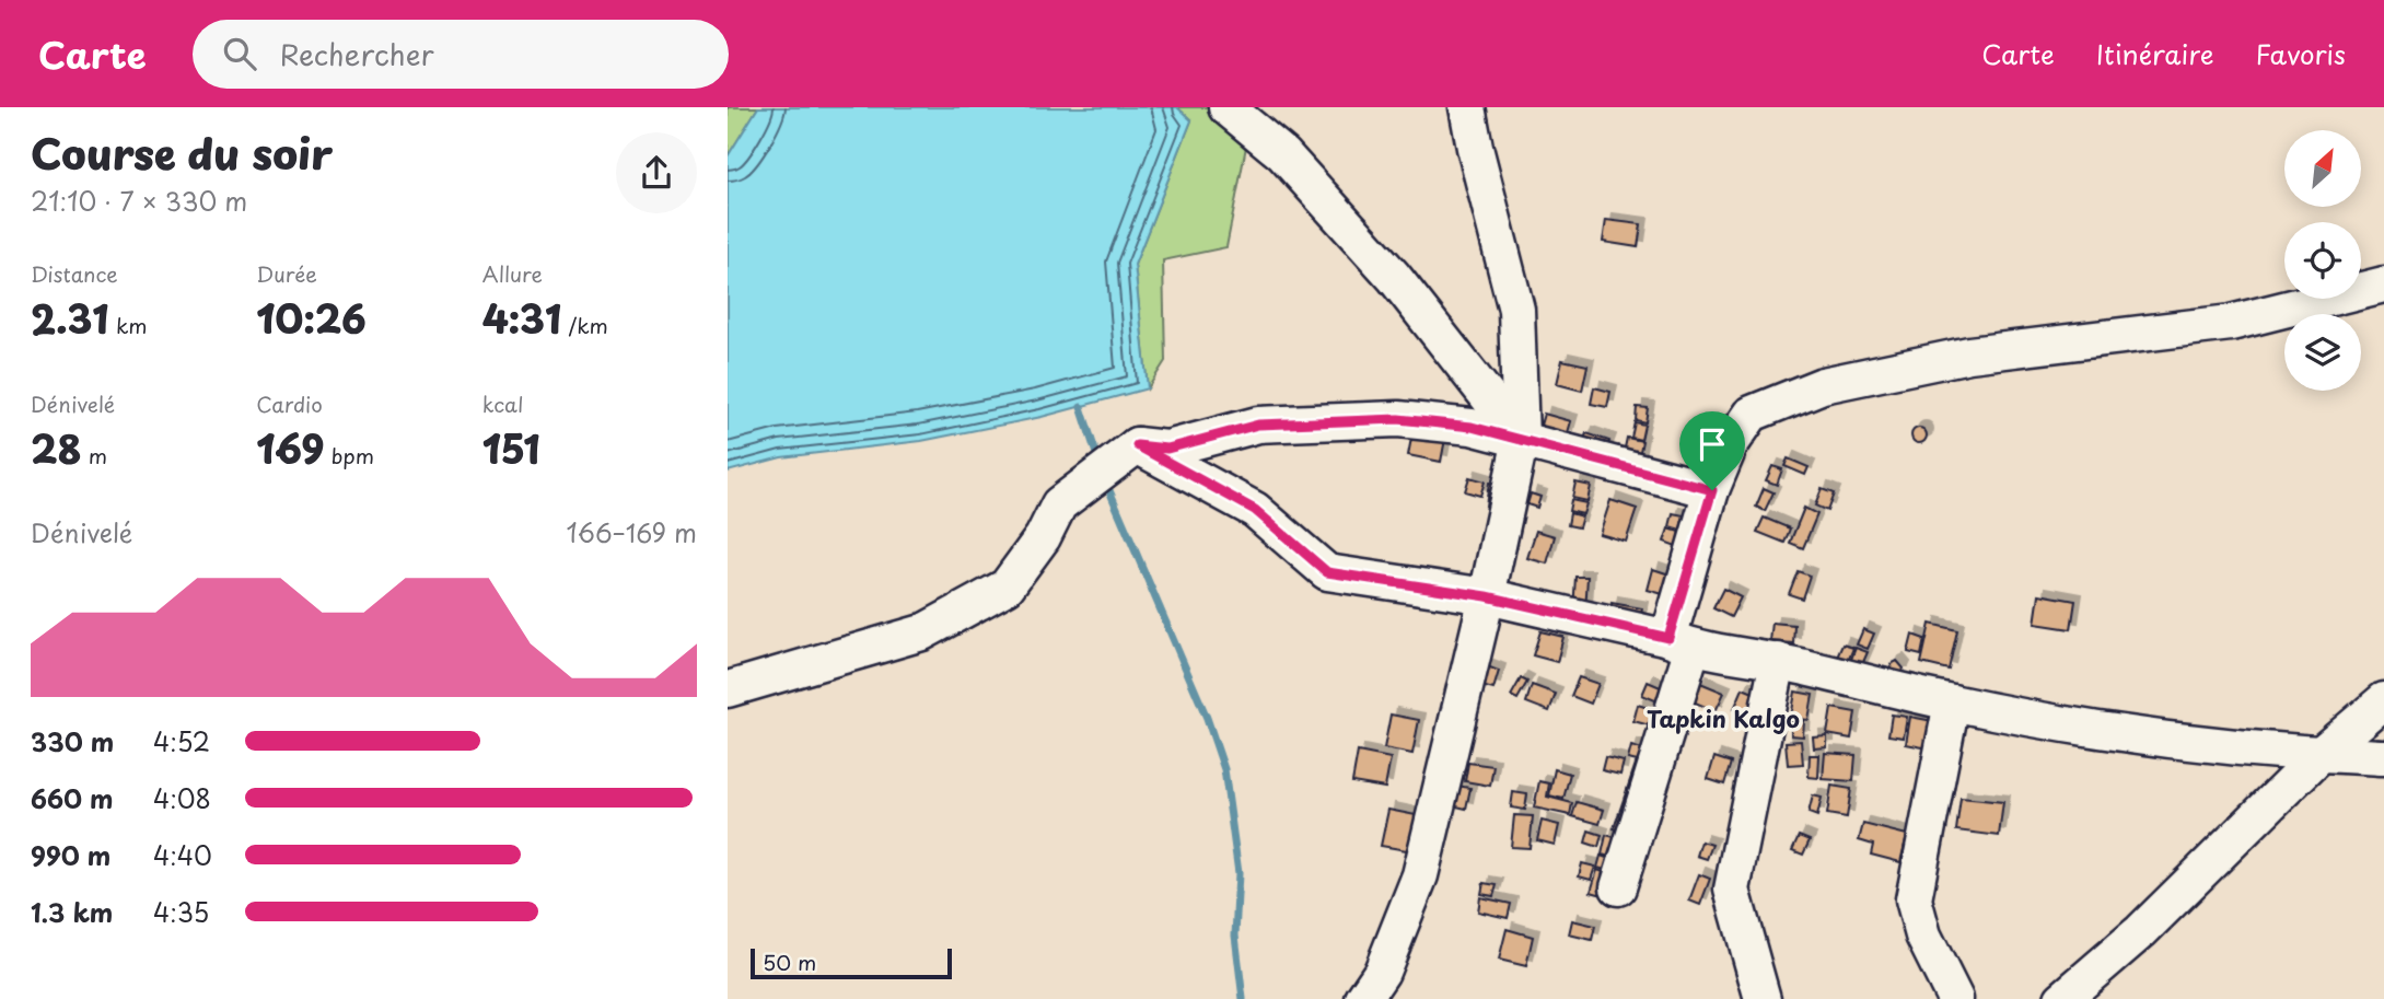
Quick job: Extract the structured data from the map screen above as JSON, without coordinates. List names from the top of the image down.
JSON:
{
  "districts": ["Tapkin Kalgo"],
  "scale_bar": "50 m",
  "north": "top right",
  "page": {
    "header": "Carte",
    "search": "Rechercher",
    "nav": ["Carte", "Itinéraire", "Favoris"],
    "heading": ["Course du soir", "21:10 · 7 × 330 m"],
    "stats": [
      ["Distance", "2.31 km"],
      ["Durée", "10:26"],
      ["Allure", "4:31 /km"],
      ["Dénivelé", "28 m"],
      ["Cardio", "169 bpm"],
      ["kcal", "151"]
    ],
    "chart": ["Dénivelé", "166–169 m"],
    "list": [
      {
        "name": "330 m",
        "note": "4:52"
      },
      {
        "name": "660 m",
        "note": "4:08"
      },
      {
        "name": "990 m",
        "note": "4:40"
      },
      {
        "name": "1.3 km",
        "note": "4:35"
      }
    ],
    "scale": "50 m"
  }
}
